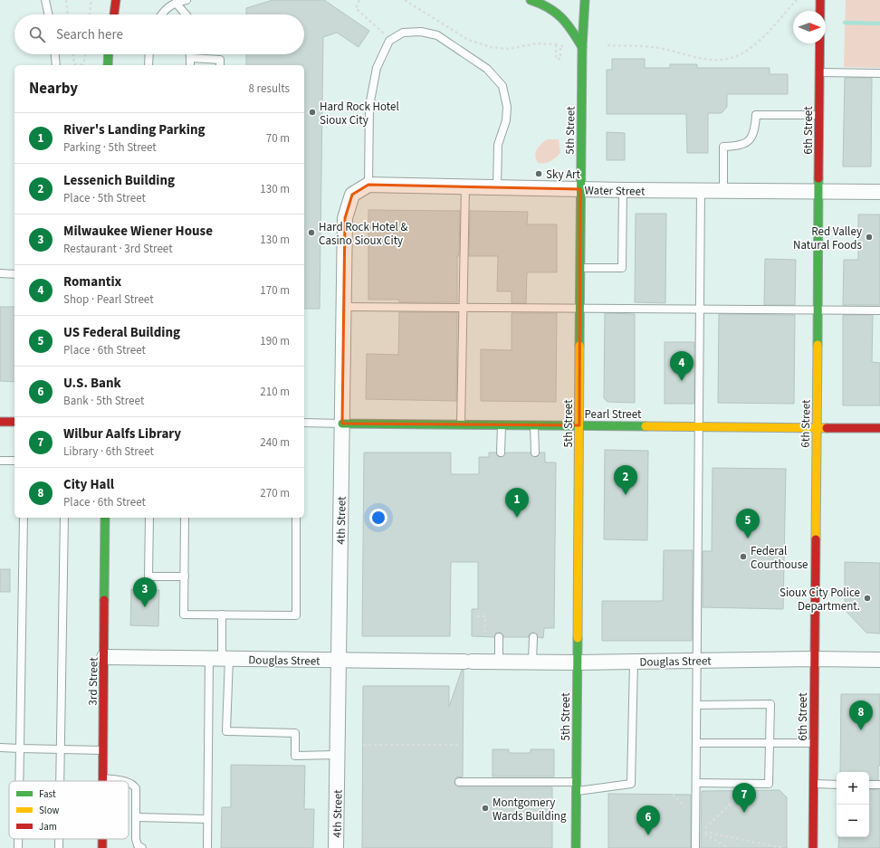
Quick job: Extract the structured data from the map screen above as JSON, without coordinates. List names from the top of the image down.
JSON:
{
  "streets": {
    "main road": [
      "5th Street",
      "6th Street",
      "Pearl Street",
      "3rd Street"
    ],
    "street": ["Water Street", "4th Street", "Douglas Street"]
  },
  "crossings": [
    ["5th Street", "Water Street"],
    ["5th Street", "Pearl Street"],
    ["5th Street", "Douglas Street"],
    ["6th Street", "Water Street"],
    ["6th Street", "Pearl Street"],
    ["6th Street", "Douglas Street"],
    ["Water Street", "4th Street"],
    ["Pearl Street", "4th Street"],
    ["4th Street", "Douglas Street"],
    ["Douglas Street", "3rd Street"]
  ],
  "places": [
    "Hard Rock Hotel Sioux City",
    "Sky Art",
    "Hard Rock Hotel & Casino Sioux City",
    "Red Valley Natural Foods",
    "Federal Courthouse",
    "Sioux City Police Department.",
    "Montgomery Wards Building"
  ],
  "legend": ["Fast", "Slow", "Jam"],
  "north": "right",
  "page": {
    "search": "Search here",
    "heading": ["Nearby", "8 results"],
    "list": [
      {
        "mark": "1",
        "name": "River's Landing Parking",
        "note": "Parking · 5th Street",
        "value": "70 m"
      },
      {
        "mark": "2",
        "name": "Lessenich Building",
        "note": "Place · 5th Street",
        "value": "130 m"
      },
      {
        "mark": "3",
        "name": "Milwaukee Wiener House",
        "note": "Restaurant · 3rd Street",
        "value": "130 m"
      },
      {
        "mark": "4",
        "name": "Romantix",
        "note": "Shop · Pearl Street",
        "value": "170 m"
      },
      {
        "mark": "5",
        "name": "US Federal Building",
        "note": "Place · 6th Street",
        "value": "190 m"
      },
      {
        "mark": "6",
        "name": "U.S. Bank",
        "note": "Bank · 5th Street",
        "value": "210 m"
      },
      {
        "mark": "7",
        "name": "Wilbur Aalfs Library",
        "note": "Library · 6th Street",
        "value": "240 m"
      },
      {
        "mark": "8",
        "name": "City Hall",
        "note": "Place · 6th Street",
        "value": "270 m"
      }
    ],
    "pins": [
      "4",
      "2",
      "1",
      "5",
      "3",
      "8",
      "7",
      "6"
    ],
    "map_buttons": ["+", "−"]
  }
}
